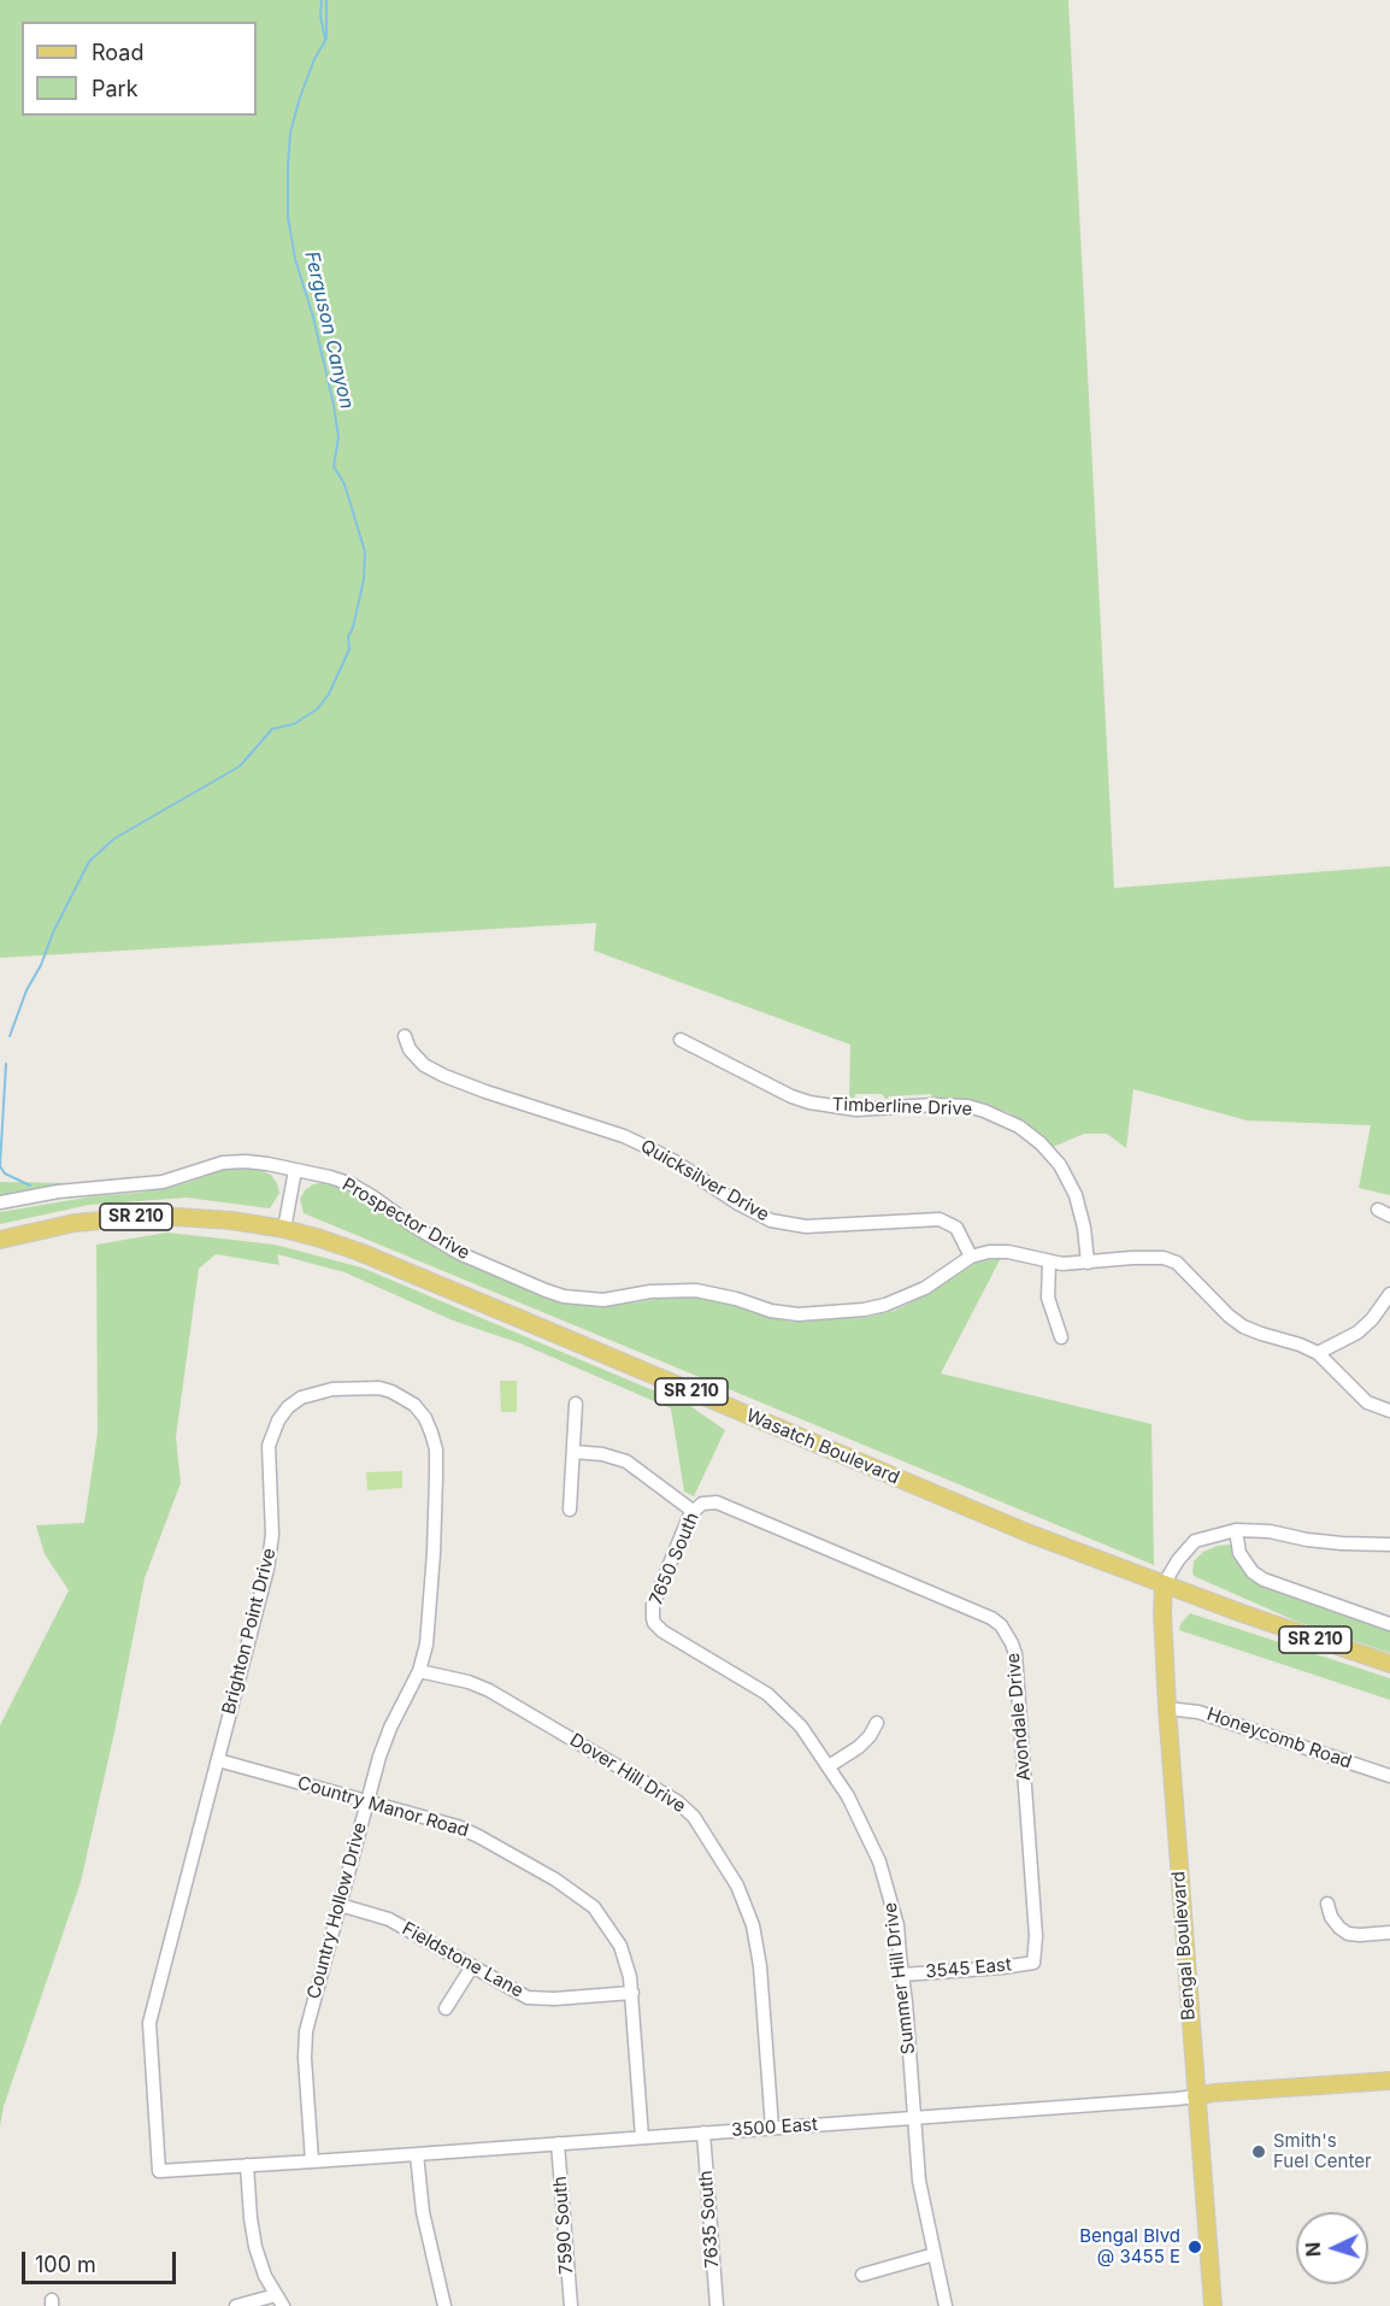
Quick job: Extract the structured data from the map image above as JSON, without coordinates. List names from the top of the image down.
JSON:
{
  "streets": {
    "main road": [
      "SR 210",
      "Wasatch Boulevard",
      "Bengal Boulevard",
      "3500 East"
    ],
    "street": [
      "Timberline Drive",
      "Quicksilver Drive",
      "Prospector Drive",
      "7650 South",
      "Brighton Point Drive",
      "Avondale Drive",
      "Honeycomb Road",
      "Dover Hill Drive",
      "Country Manor Road",
      "Country Hollow Drive",
      "Fieldstone Lane",
      "3545 East",
      "Summer Hill Drive",
      "7635 South",
      "7590 South"
    ]
  },
  "crossings": [
    ["Timberline Drive", "Prospector Drive"],
    ["Quicksilver Drive", "Prospector Drive"],
    ["Wasatch Boulevard", "Bengal Boulevard"],
    ["7650 South", "Avondale Drive"],
    ["7650 South", "Summer Hill Drive"],
    ["Brighton Point Drive", "Dover Hill Drive"],
    ["Brighton Point Drive", "Country Manor Road"],
    ["Brighton Point Drive", "Country Hollow Drive"],
    ["Brighton Point Drive", "3500 East"],
    ["Avondale Drive", "3545 East"],
    ["Honeycomb Road", "Bengal Boulevard"],
    ["Dover Hill Drive", "Country Hollow Drive"],
    ["Dover Hill Drive", "3500 East"],
    ["Country Manor Road", "Country Hollow Drive"],
    ["Country Manor Road", "Fieldstone Lane"],
    ["Country Manor Road", "3500 East"],
    ["Country Hollow Drive", "Fieldstone Lane"],
    ["Country Hollow Drive", "3500 East"],
    ["Bengal Boulevard", "3500 East"],
    ["3545 East", "Summer Hill Drive"],
    ["Summer Hill Drive", "3500 East"],
    ["3500 East", "7635 South"],
    ["3500 East", "7590 South"]
  ],
  "water": ["Ferguson Canyon"],
  "places": ["Smith's Fuel Center", "Bengal Blvd @ 3455 E"],
  "legend": ["Road", "Park"],
  "scale_bar": "100 m",
  "north": "left"
}
